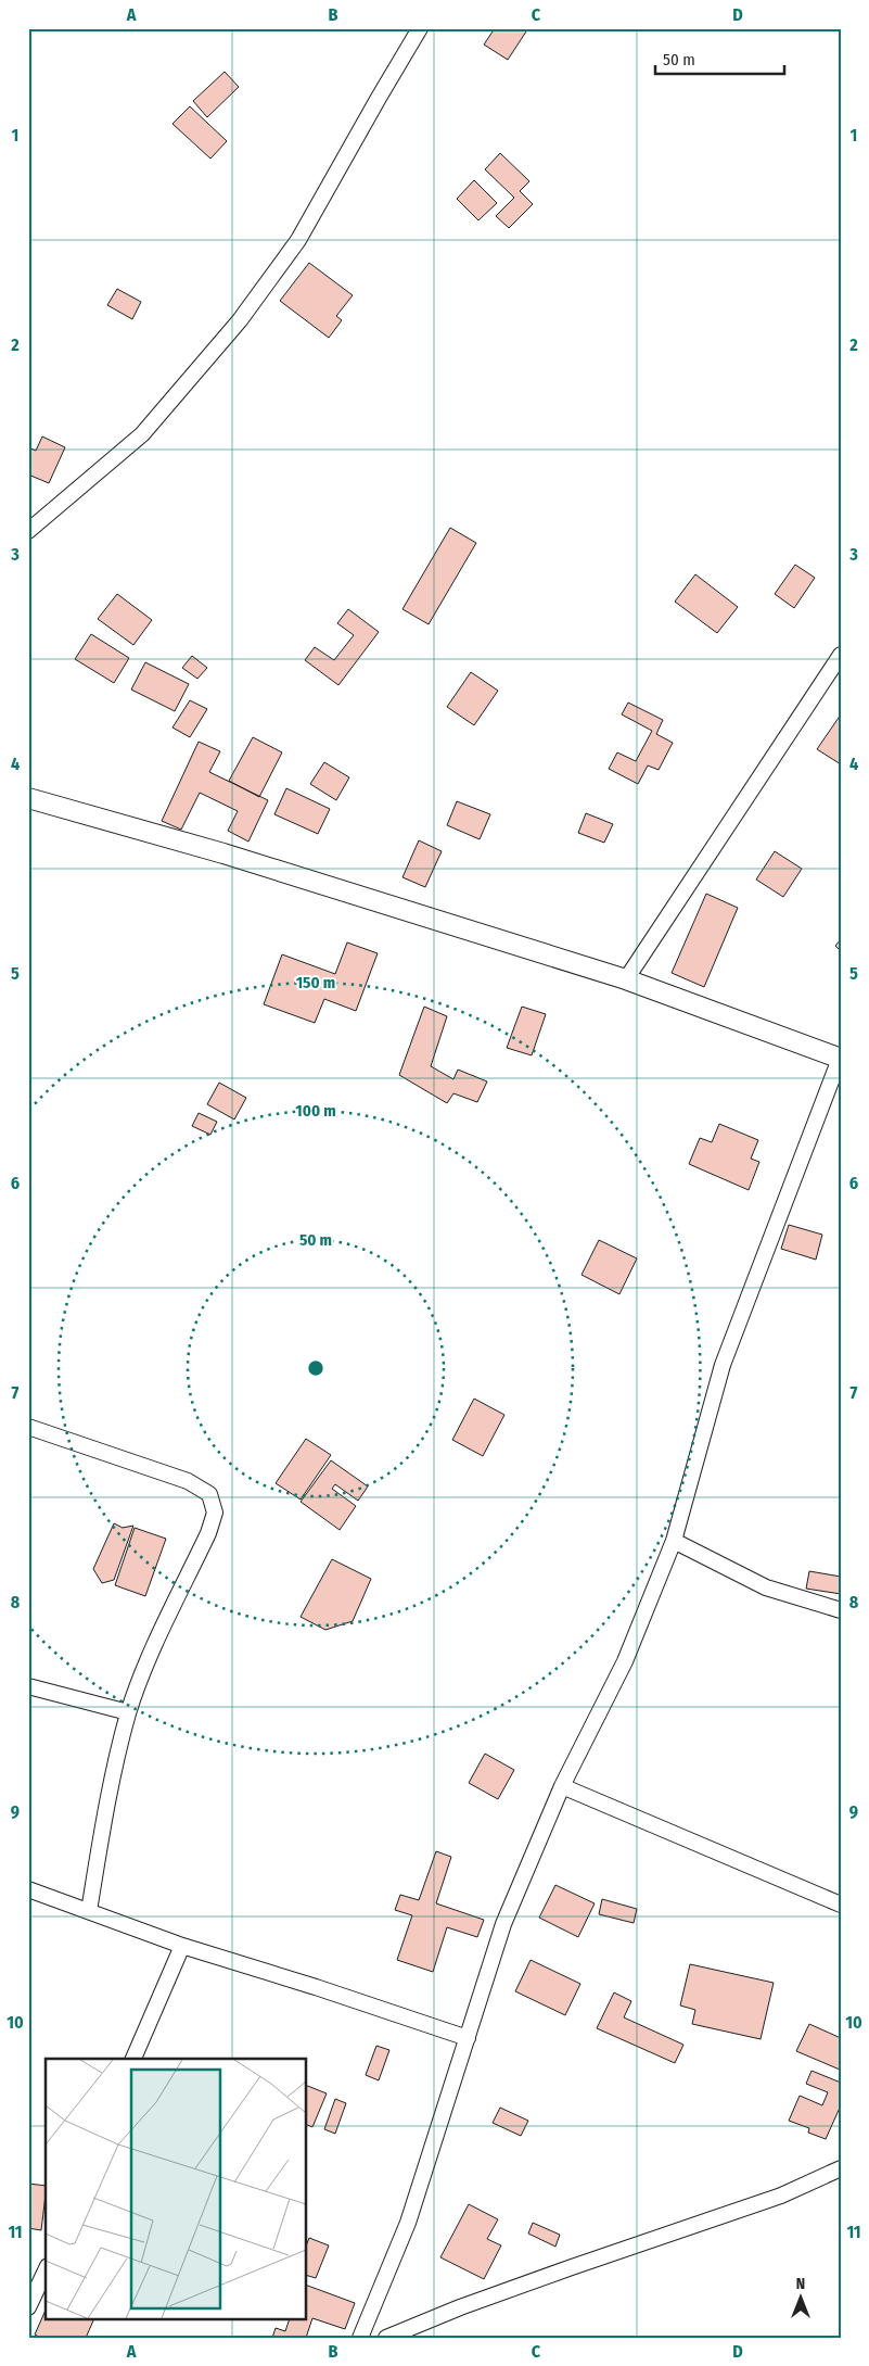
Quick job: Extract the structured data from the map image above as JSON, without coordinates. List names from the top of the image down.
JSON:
{
  "scale_bar": "50 m",
  "north": "top",
  "grid": {
    "columns": [
      "A",
      "B",
      "C",
      "D"
    ],
    "rows": [
      "1",
      "2",
      "3",
      "4",
      "5",
      "6",
      "7",
      "8",
      "9",
      "10",
      "11"
    ]
  },
  "rings": ["150 m", "100 m", "50 m"]
}
